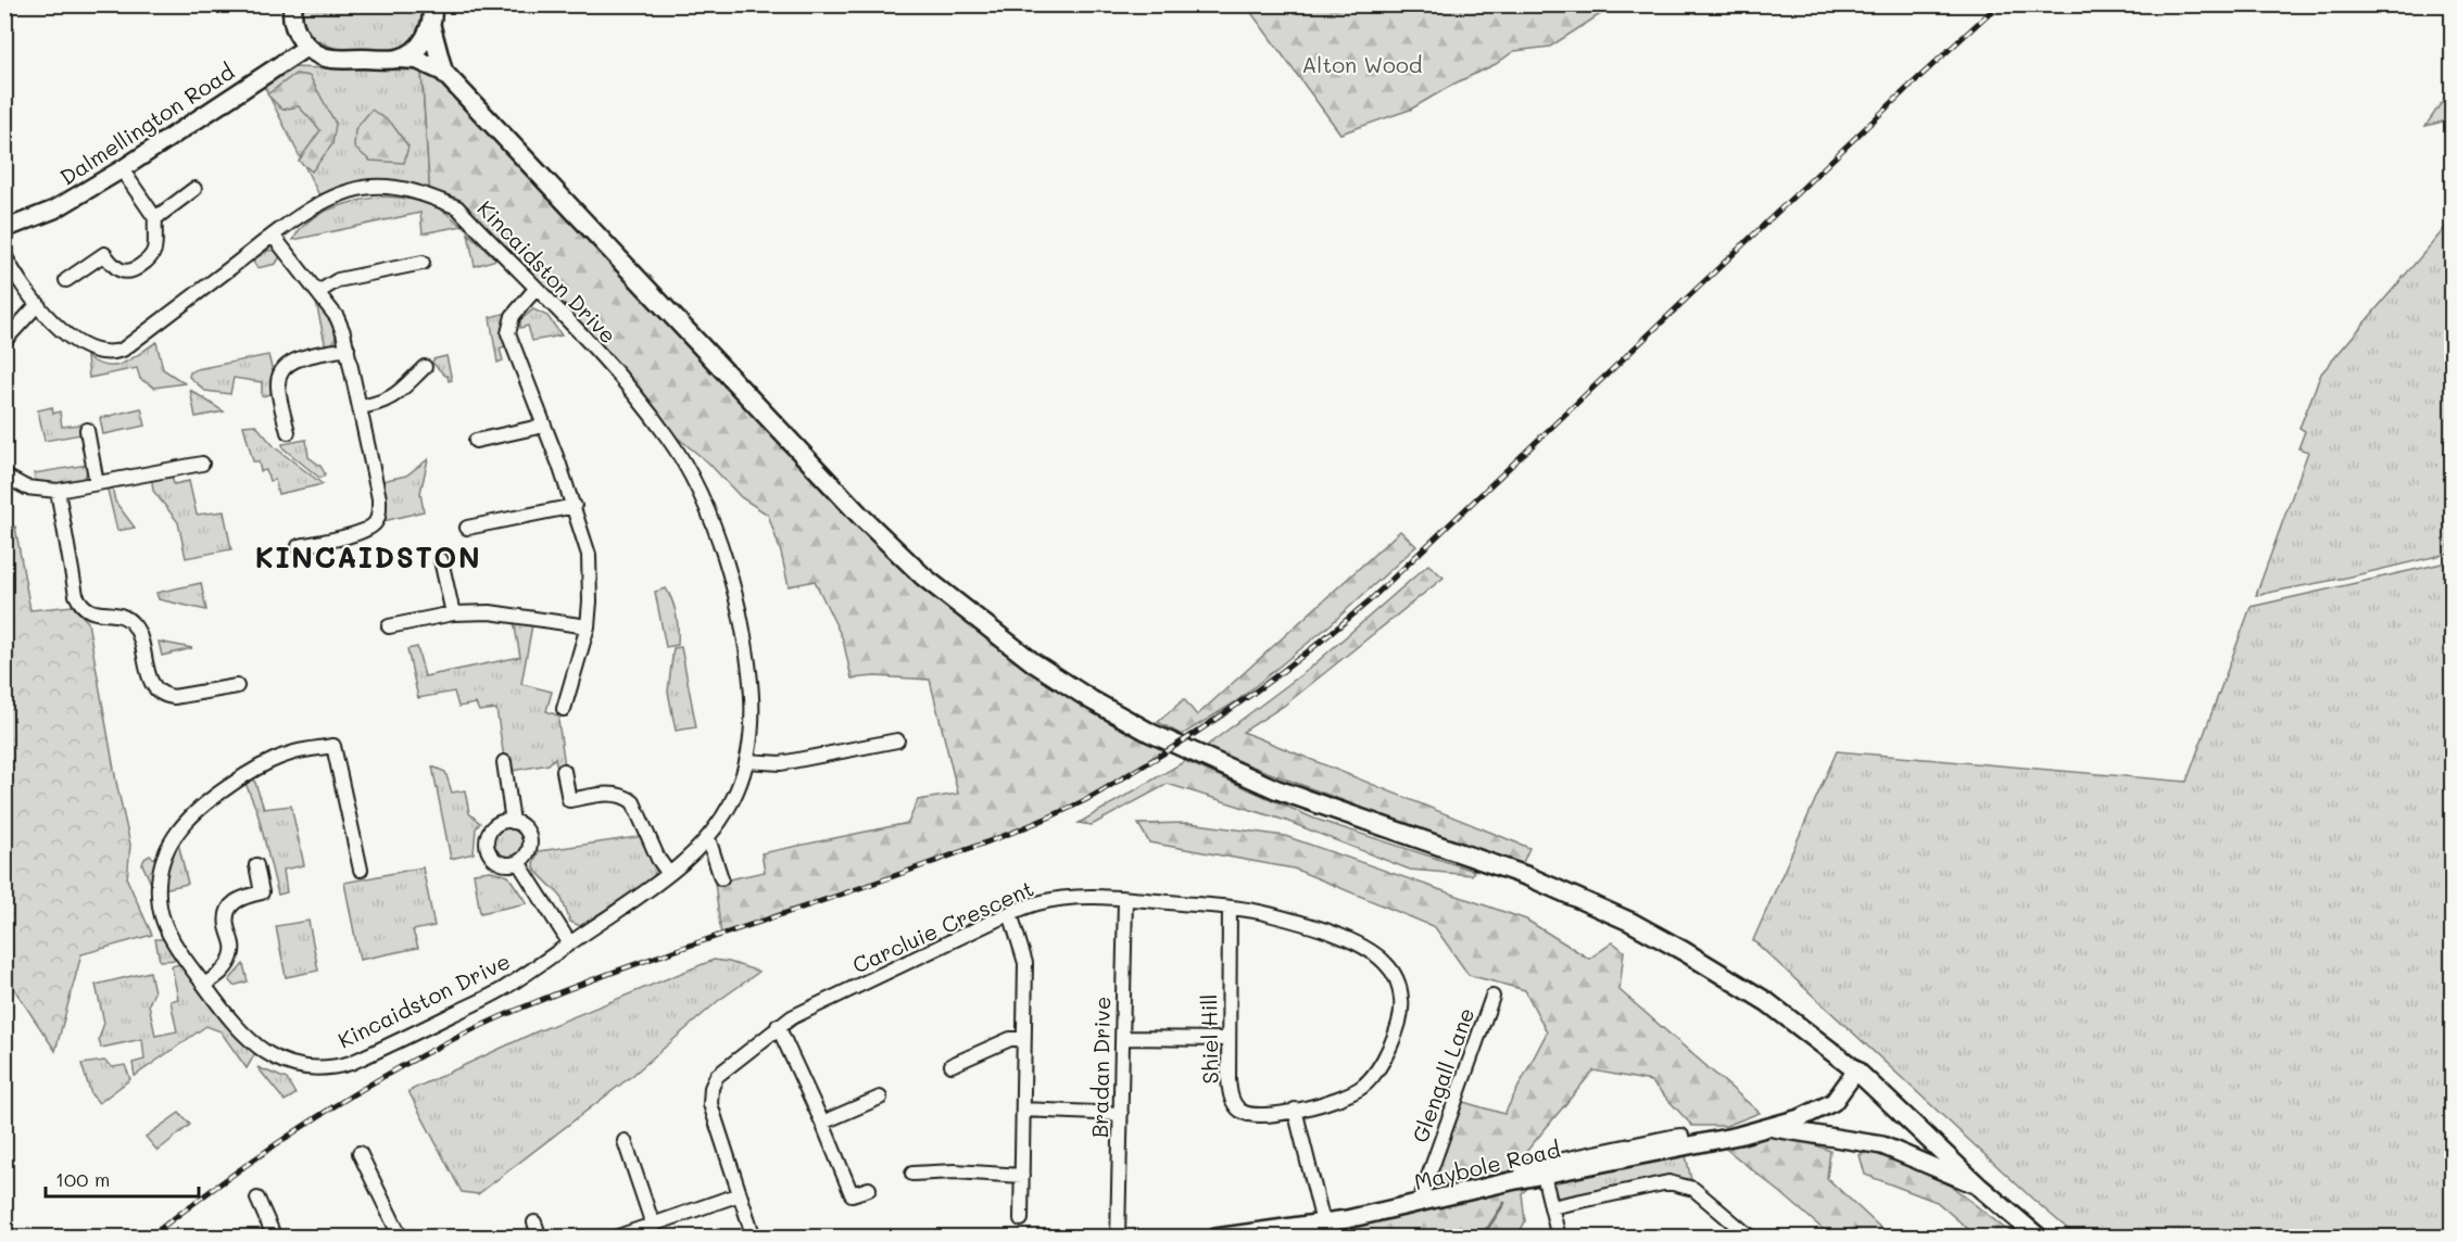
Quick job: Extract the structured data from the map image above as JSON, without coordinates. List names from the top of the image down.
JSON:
{
  "streets": {
    "main road": ["Dalmellington Road", "Maybole Road"],
    "street": [
      "Kincaidston Drive",
      "Carcluie Crescent",
      "Shiel Hill",
      "Bradan Drive",
      "Glengall Lane"
    ]
  },
  "crossings": [
    ["Carcluie Crescent", "Shiel Hill"],
    ["Carcluie Crescent", "Bradan Drive"],
    ["Glengall Lane", "Maybole Road"]
  ],
  "districts": ["KINCAIDSTON"],
  "parks": ["Alton Wood"],
  "scale_bar": "100 m"
}
